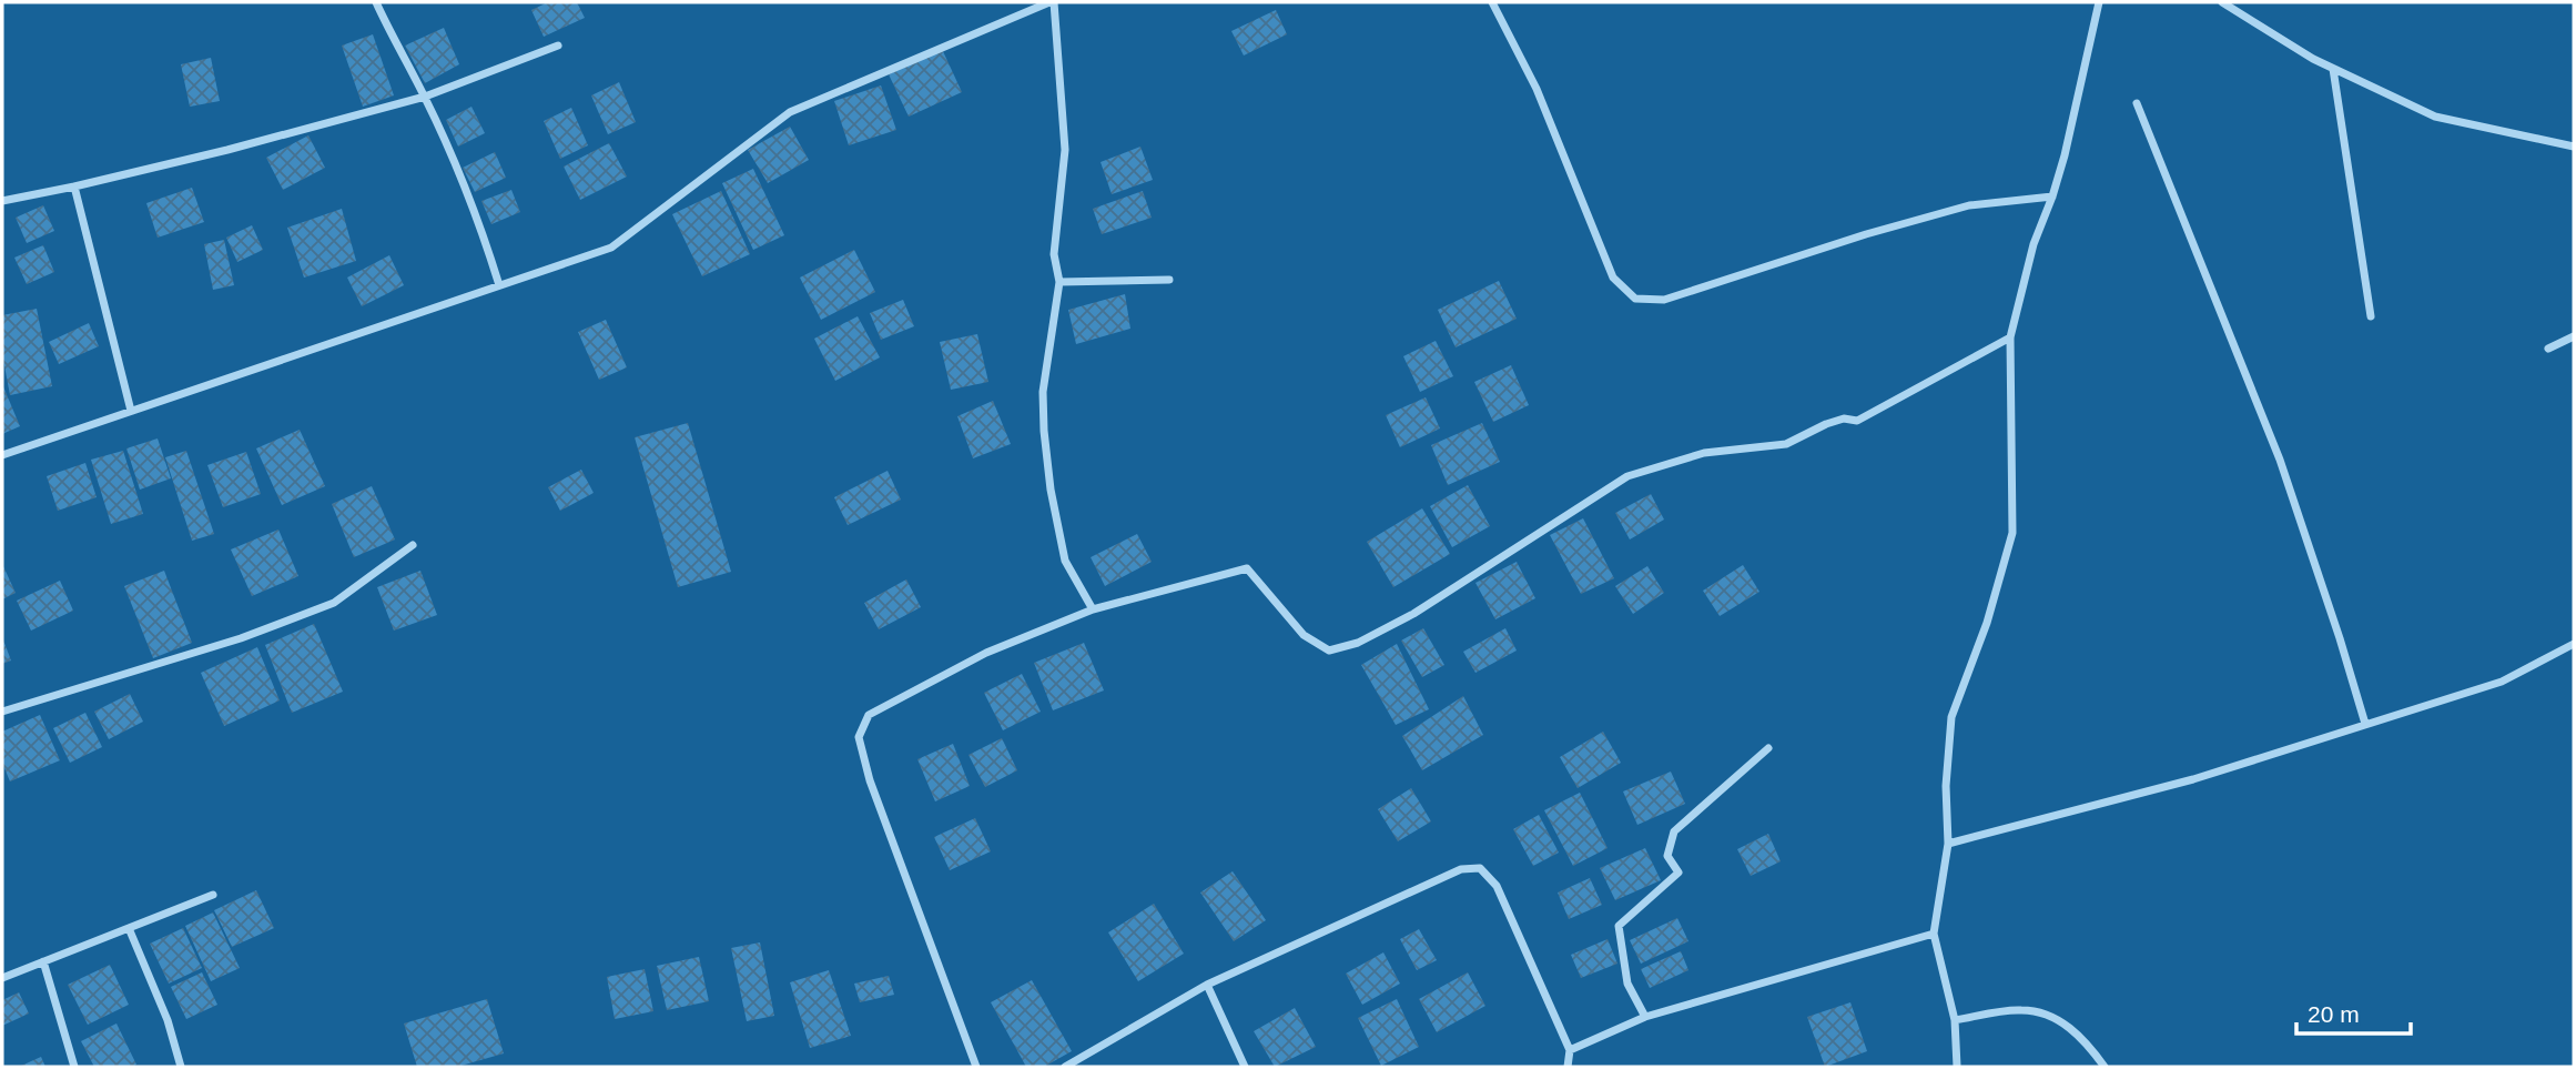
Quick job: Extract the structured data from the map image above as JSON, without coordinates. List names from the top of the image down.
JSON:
{
  "scale_bar": "20 m"
}
